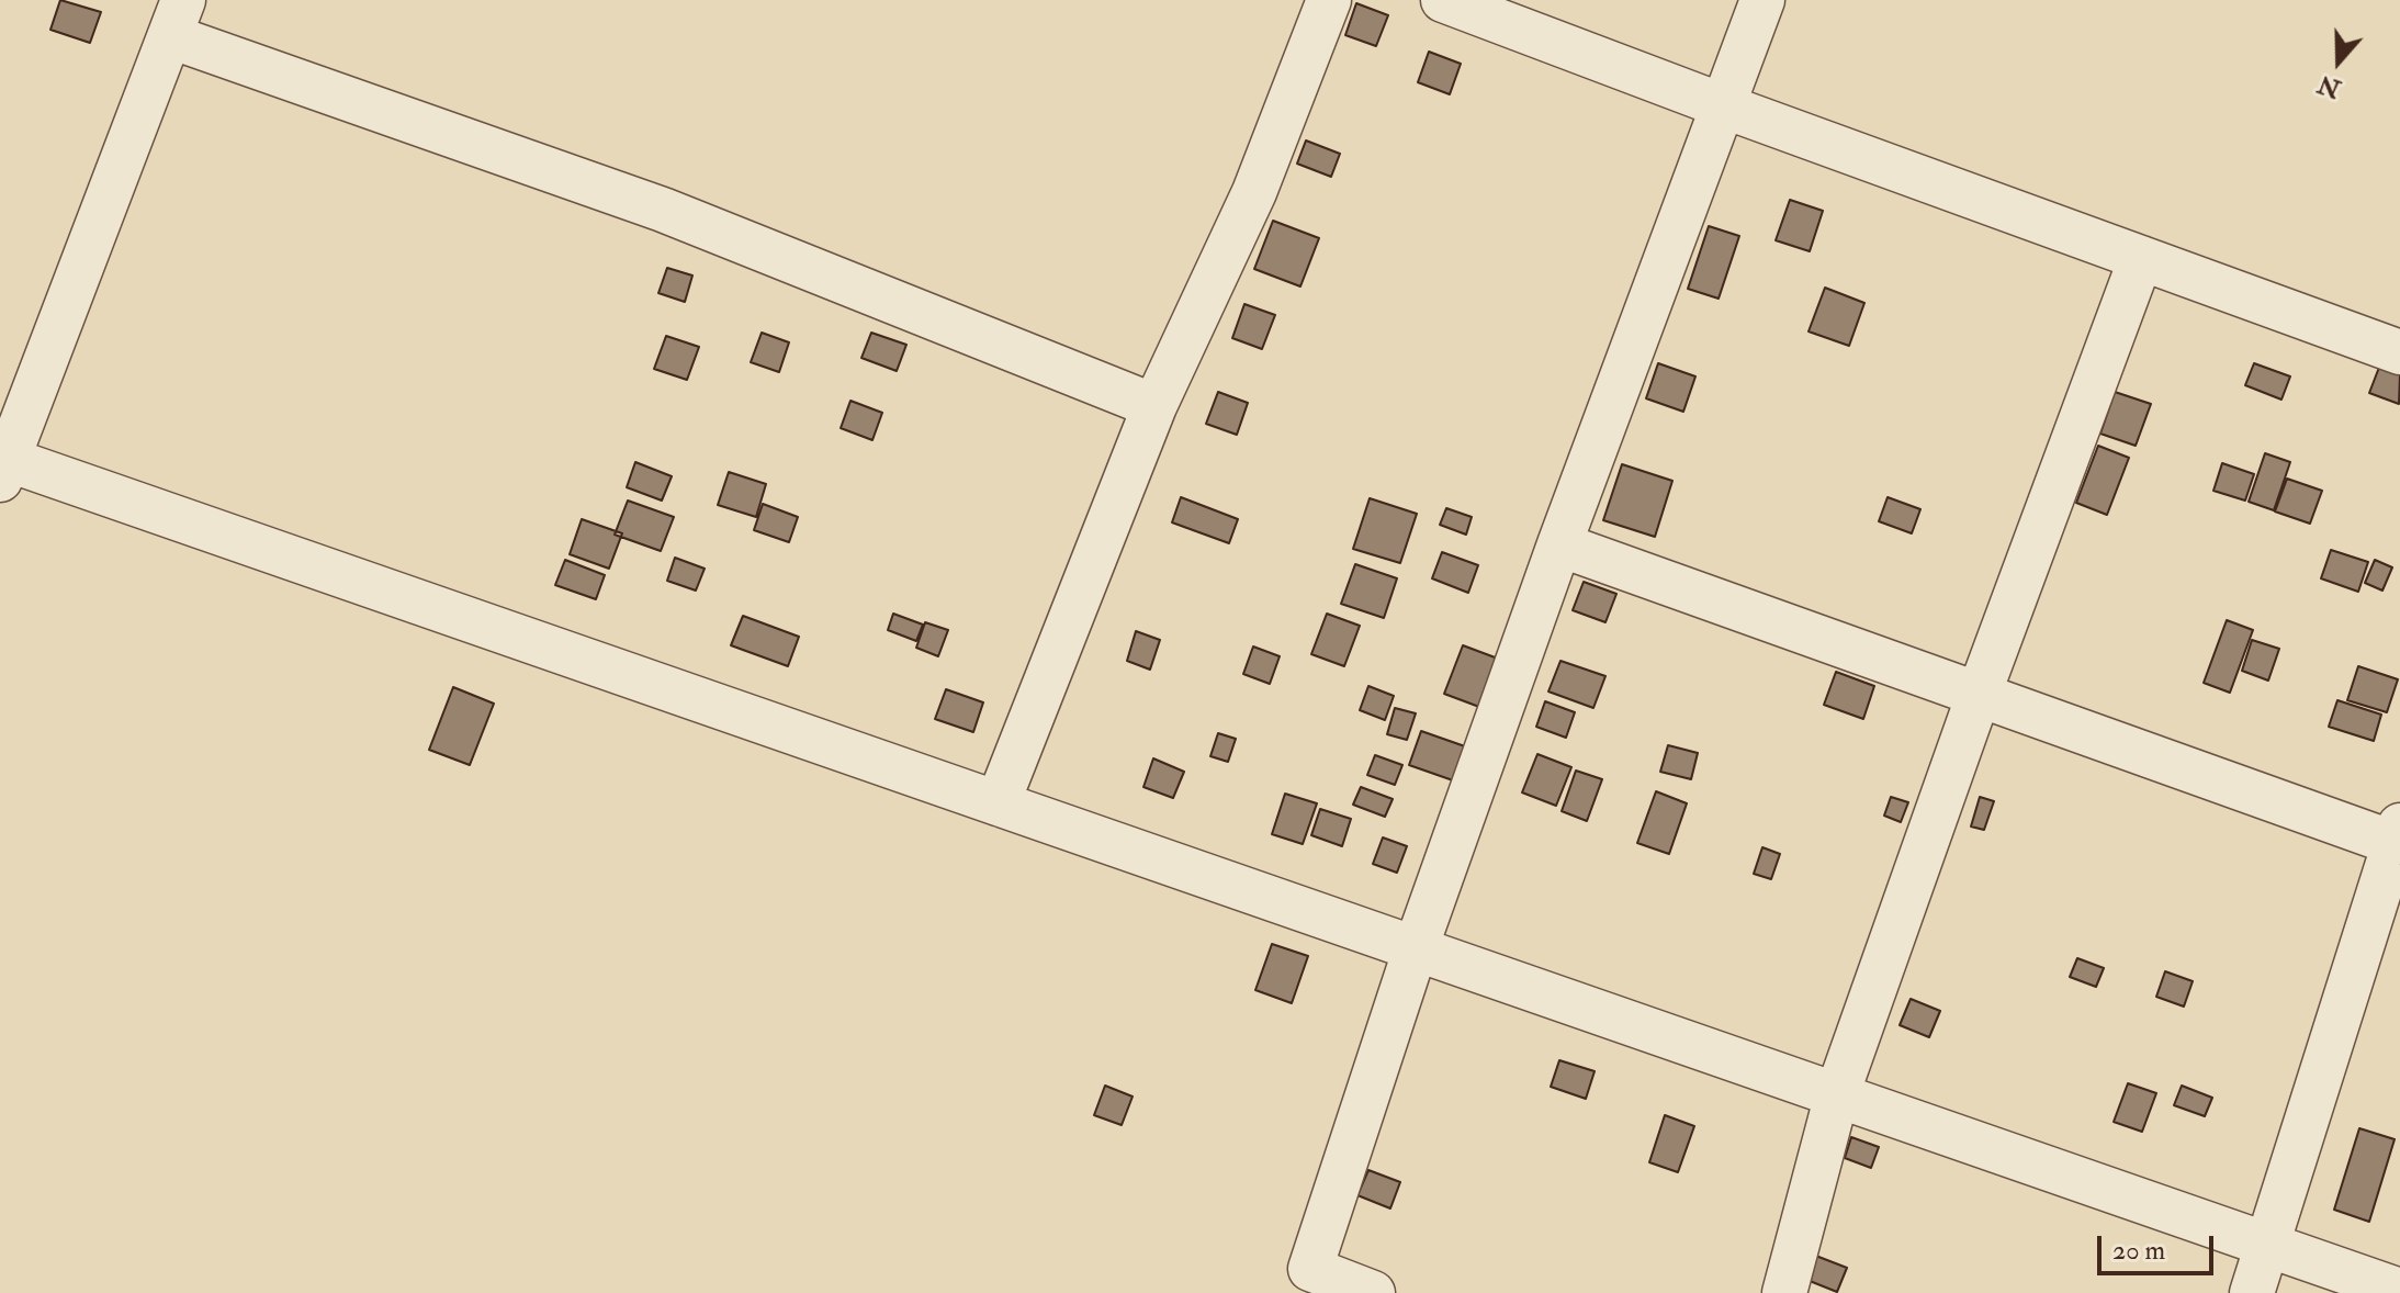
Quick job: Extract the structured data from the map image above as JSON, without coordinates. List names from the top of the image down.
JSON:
{
  "scale_bar": "20 m",
  "north": "bottom"
}
